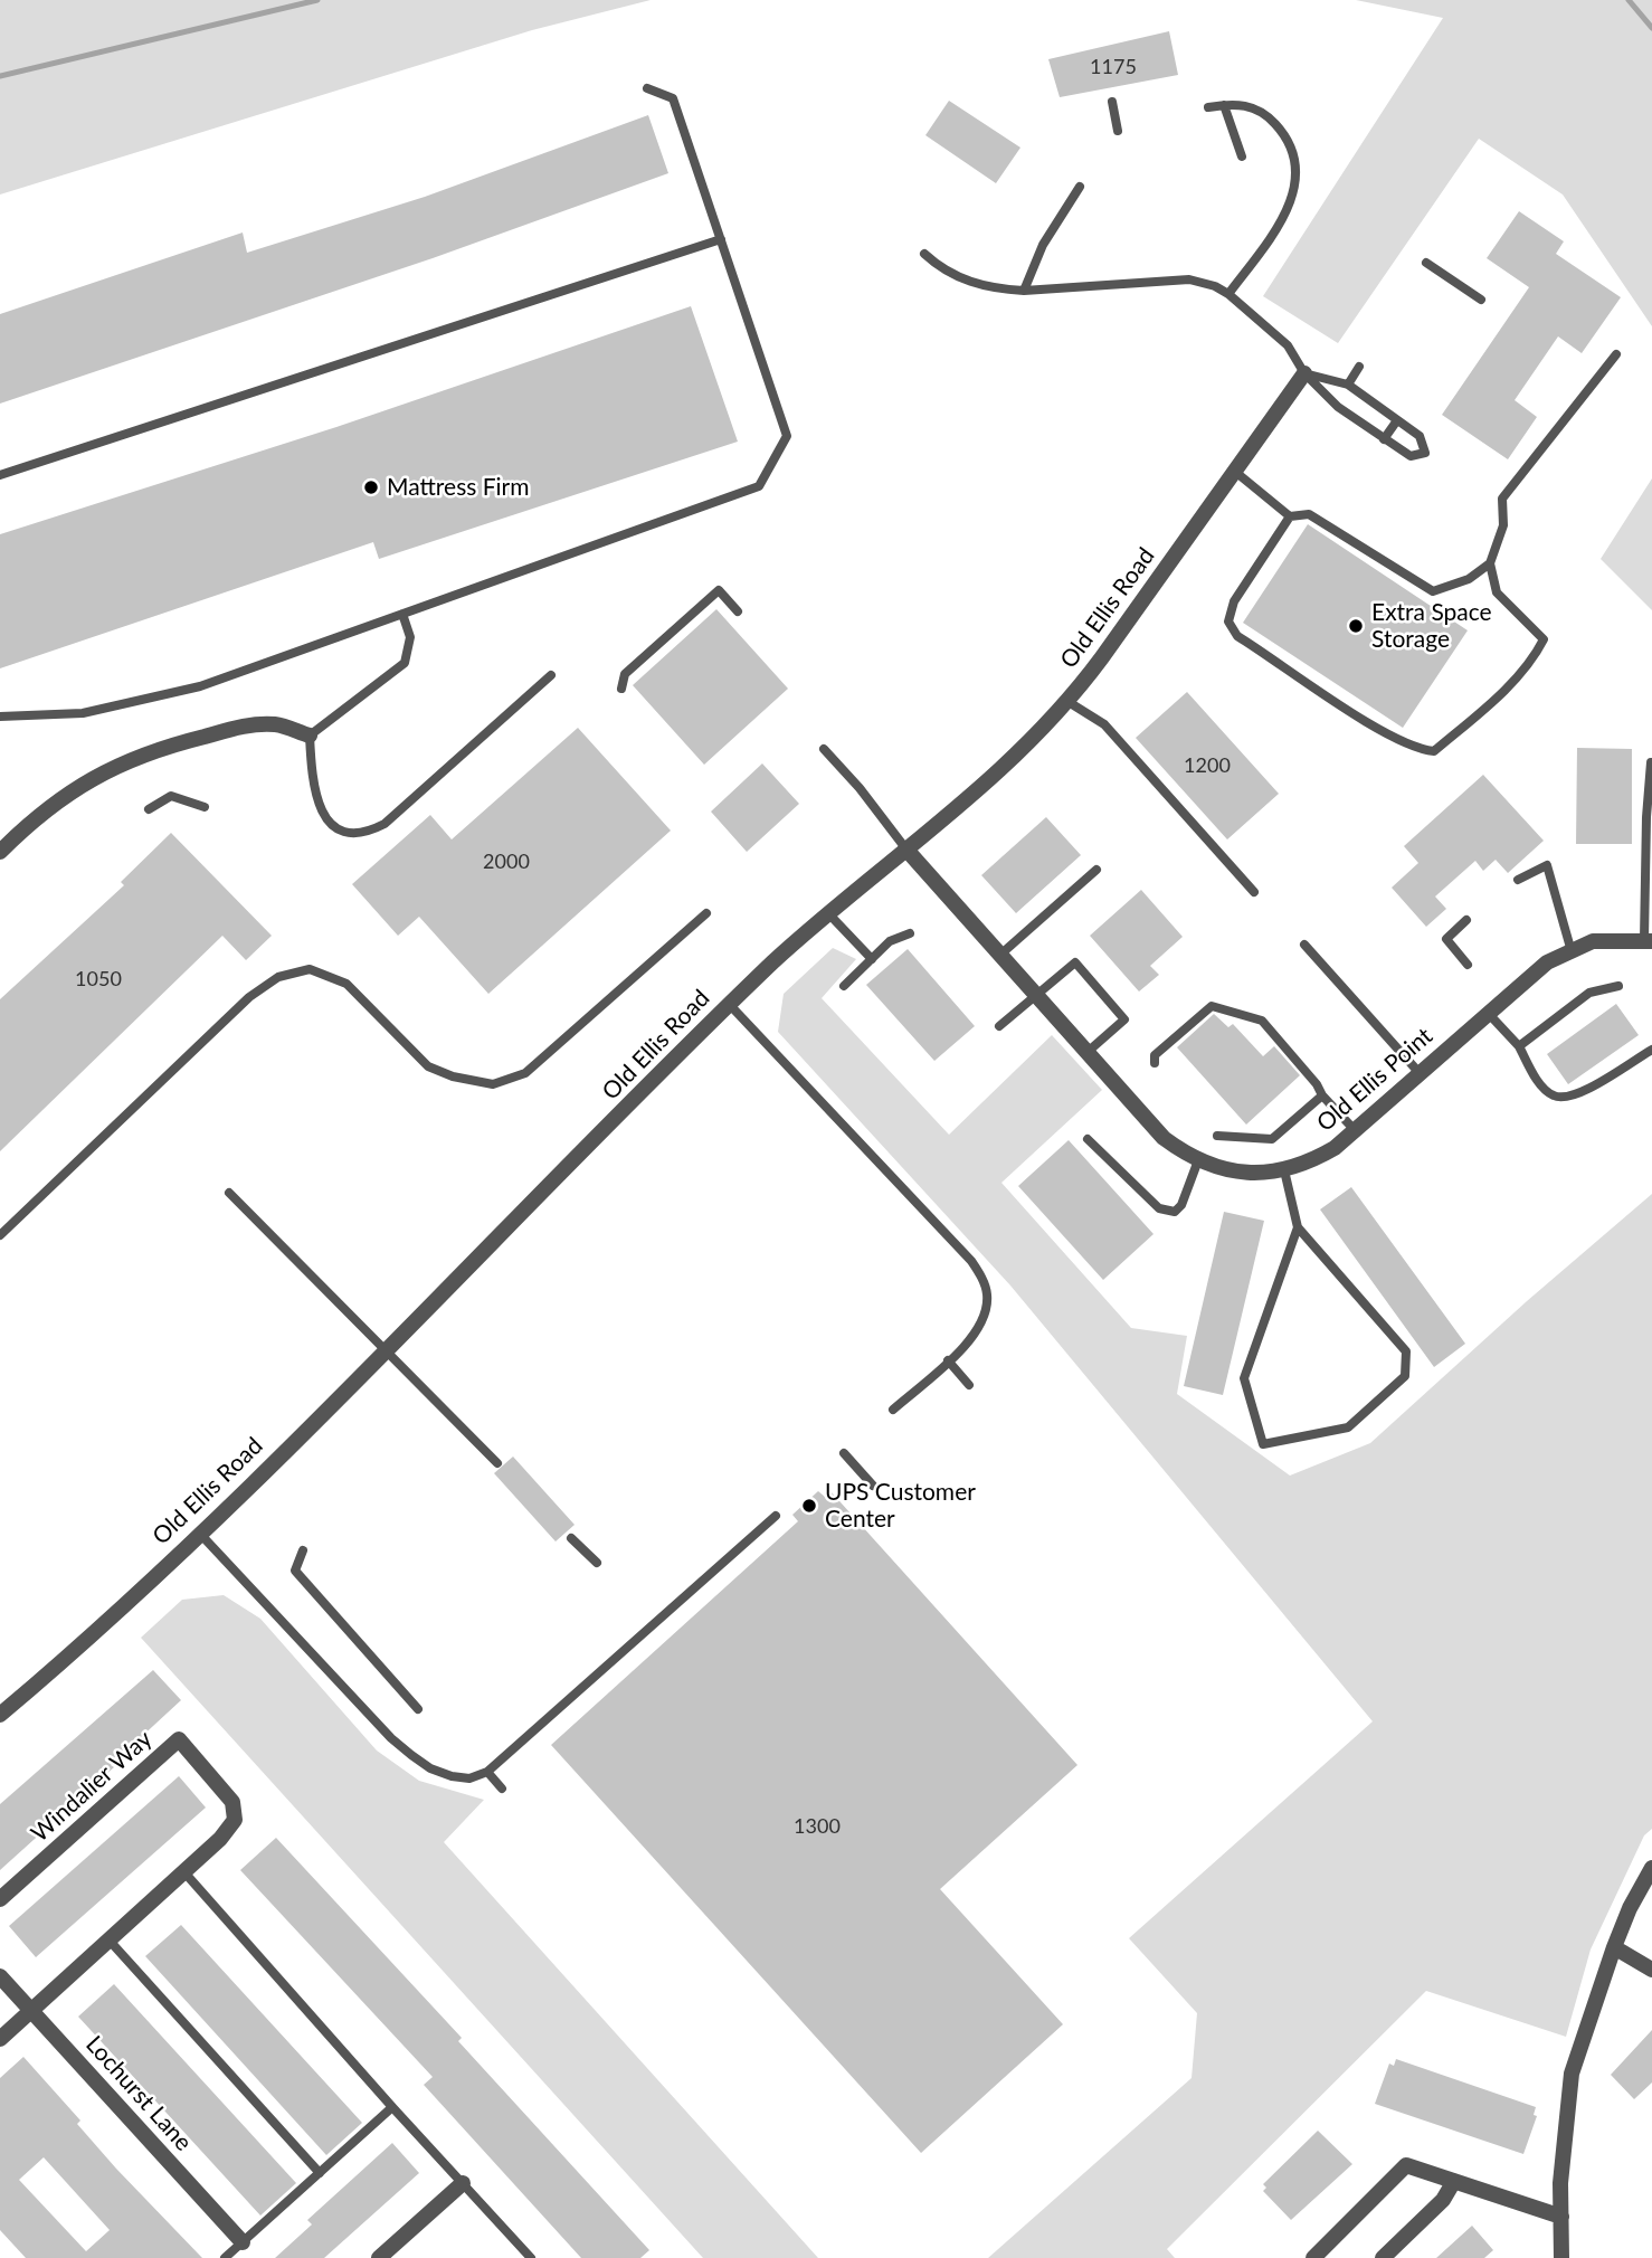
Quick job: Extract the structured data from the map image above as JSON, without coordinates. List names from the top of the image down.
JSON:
{
  "streets": {
    "street": [
      "Old Ellis Road",
      "Old Ellis Point",
      "Windalier Way",
      "Lochurst Lane"
    ]
  },
  "crossings": [
    ["Old Ellis Road", "Old Ellis Point"]
  ],
  "places": ["Mattress Firm", "Extra Space Storage", "UPS Customer Center"],
  "house_numbers": [
    "1175",
    "1200",
    "2000",
    "1050",
    "1300"
  ]
}
